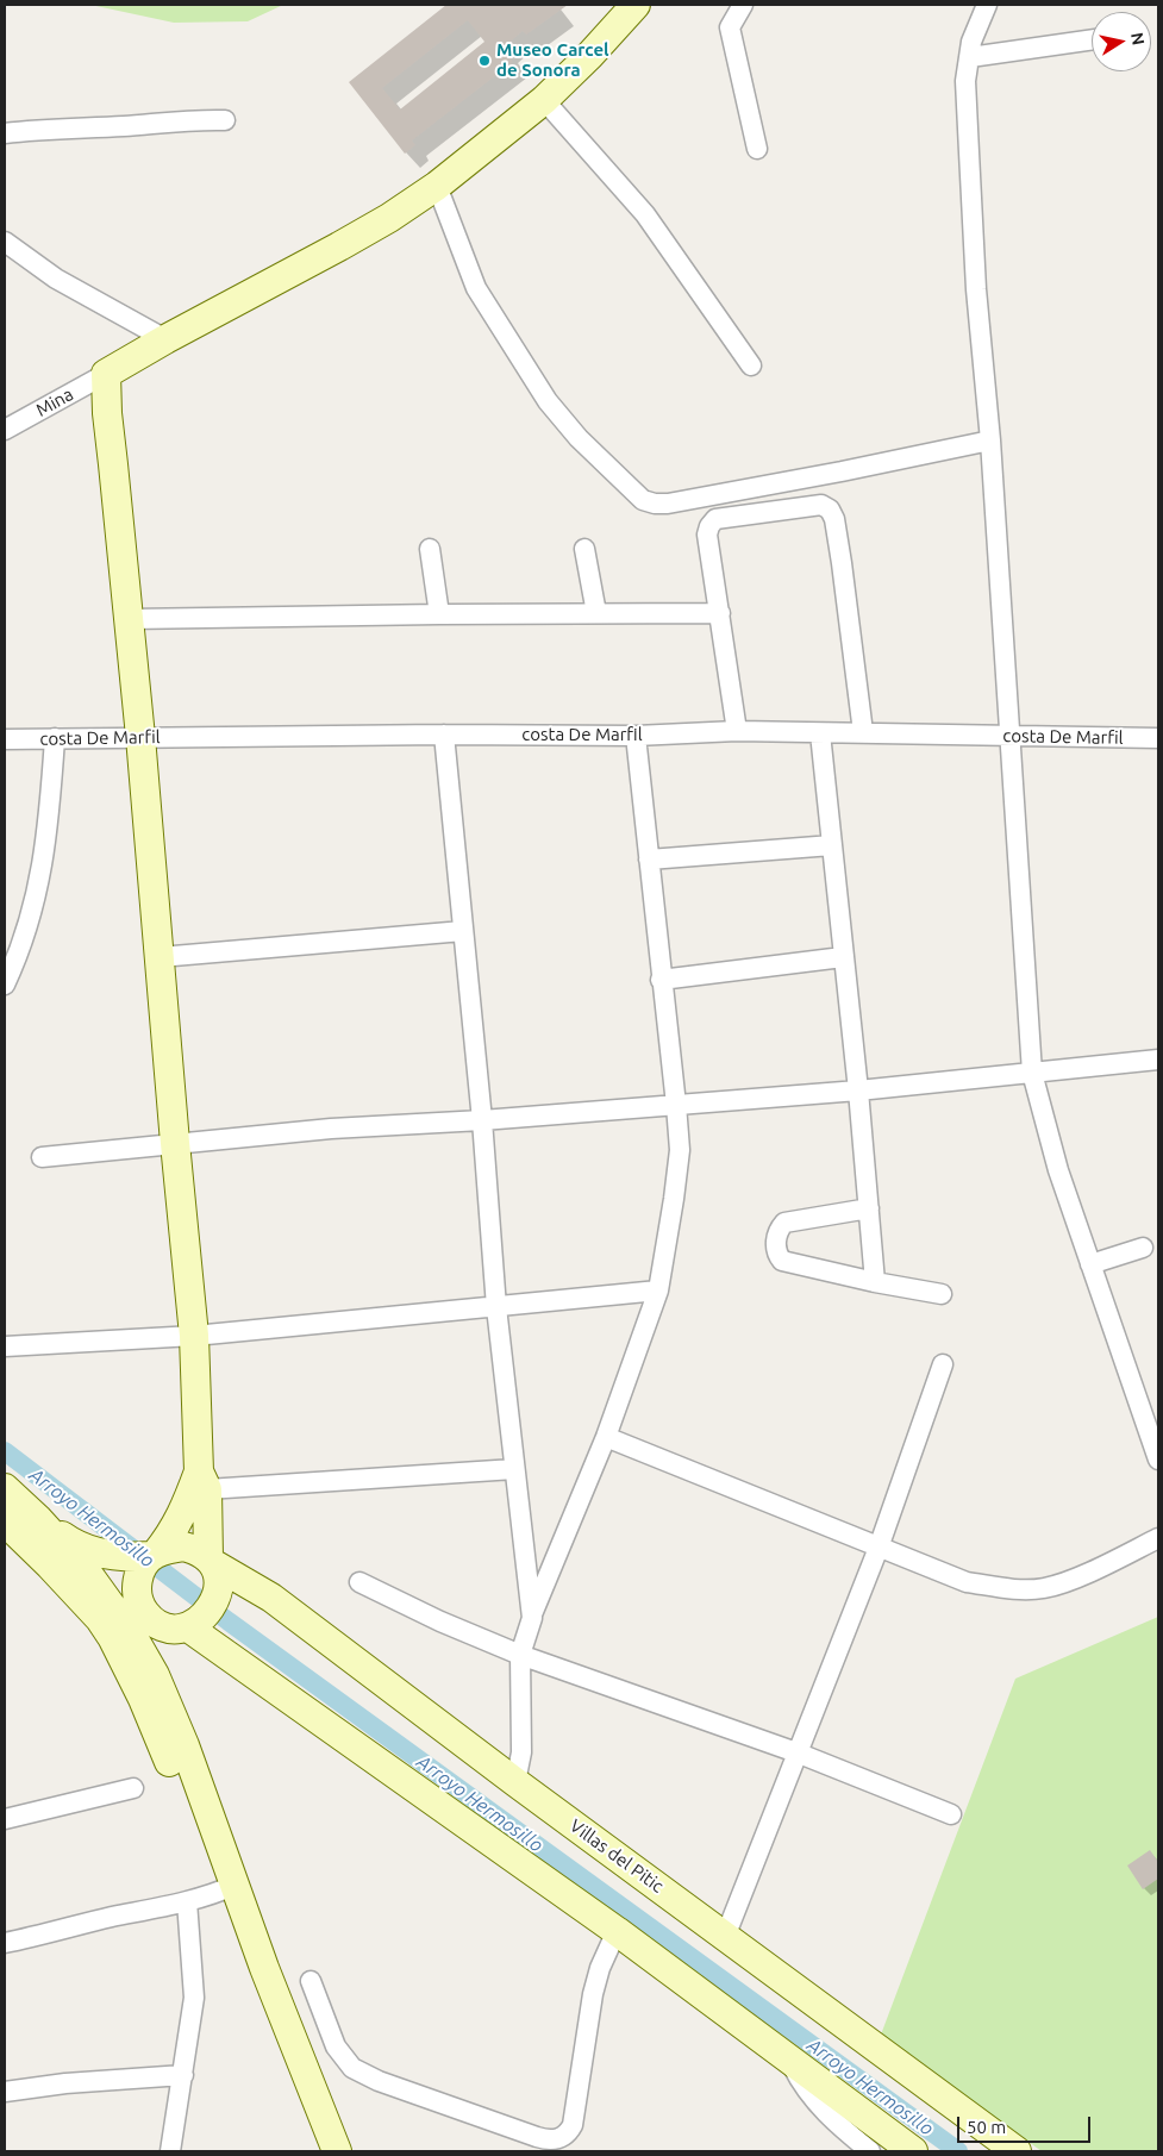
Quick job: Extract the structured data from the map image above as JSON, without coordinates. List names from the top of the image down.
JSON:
{
  "streets": {
    "street": ["Mina", "costa De Marfil", "Villas del Pitic"]
  },
  "water": ["Arroyo Hermosillo"],
  "places": ["Museo Carcel de Sonora"],
  "scale_bar": "50 m",
  "north": "right"
}
